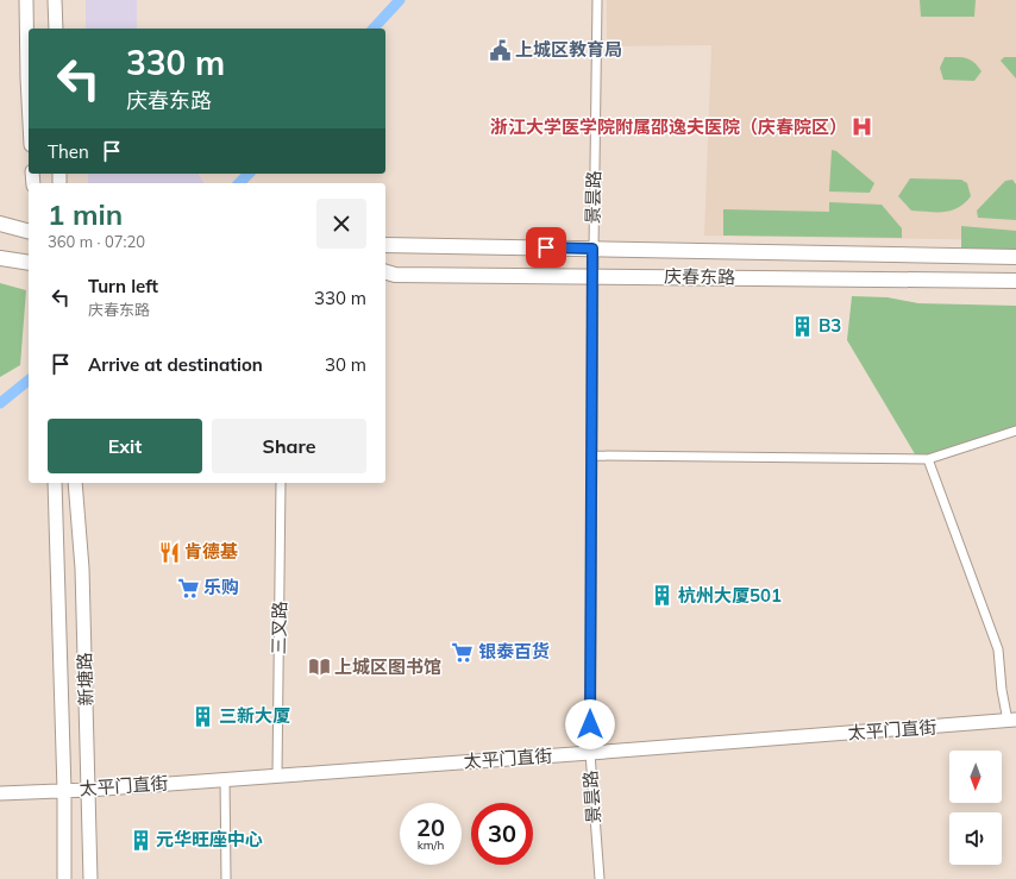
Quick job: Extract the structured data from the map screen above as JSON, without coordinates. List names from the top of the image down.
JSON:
{
  "streets": {
    "main road": ["庆春东路"],
    "street": [
      "景昙路",
      "三叉路",
      "新塘路",
      "太平门直街"
    ]
  },
  "crossings": [
    ["景昙路", "庆春东路"],
    ["景昙路", "太平门直街"],
    ["三叉路", "太平门直街"],
    ["新塘路", "太平门直街"]
  ],
  "places": {
    "public building": ["上城区教育局"],
    "hospital": ["浙江大学医学院附属邵逸夫医院（庆春院区）"],
    "building": [
      "B3",
      "杭州大厦501",
      "三新大厦",
      "元华旺座中心"
    ],
    "restaurant": ["肯德基"],
    "supermarket": ["乐购", "银泰百货"],
    "library": ["上城区图书馆"]
  },
  "north": "bottom",
  "page": {
    "turn": ["330 m", "庆春东路"],
    "then": "Then",
    "heading": ["1 min", "360 m · 07:20"],
    "list": [
      {
        "name": "Turn left",
        "note": "庆春东路",
        "value": "330 m"
      },
      {
        "name": "Arrive at destination",
        "value": "30 m"
      }
    ],
    "buttons": ["Exit", "Share"],
    "speed": "20 km/h",
    "limit": "30"
  }
}
